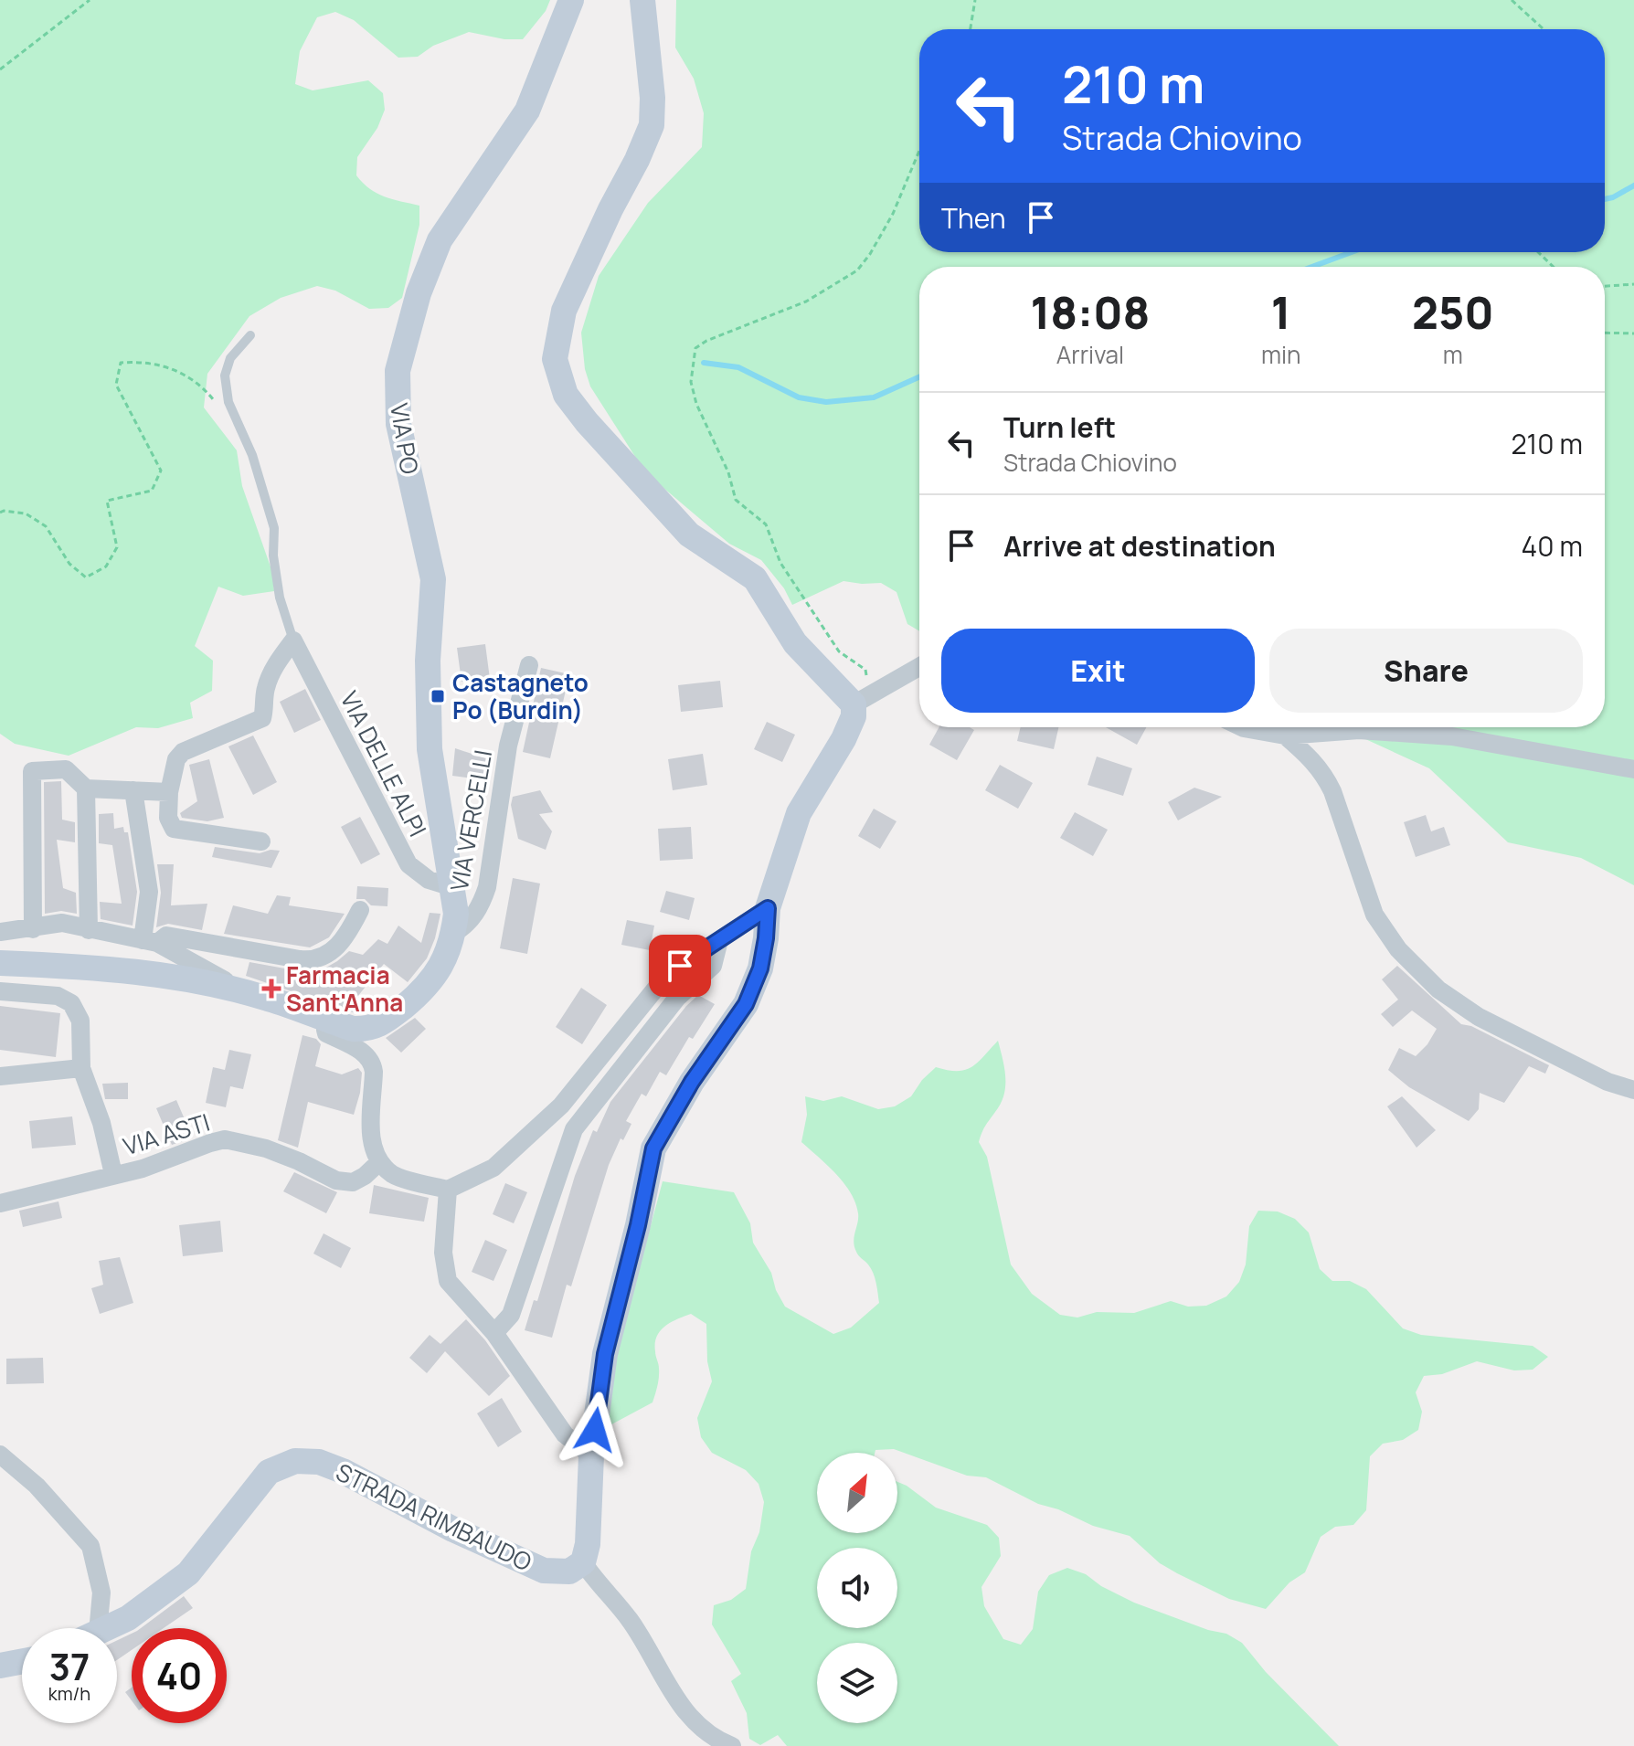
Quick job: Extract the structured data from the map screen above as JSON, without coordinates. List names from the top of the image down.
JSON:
{
  "streets": {
    "street": [
      "VIA PO",
      "VIA DELLE ALPI",
      "VIA VERCELLI",
      "VIA ASTI",
      "STRADA RIMBAUDO"
    ]
  },
  "crossings": [
    ["VIA PO", "VIA DELLE ALPI"],
    ["VIA PO", "VIA VERCELLI"]
  ],
  "places": {
    "transit": ["Castagneto Po (Burdin)"],
    "health": ["Farmacia Sant'Anna"]
  },
  "north": "top right",
  "page": {
    "turn": ["210 m", "Strada Chiovino"],
    "then": "Then",
    "eta": [
      "18:08",
      "Arrival",
      "1",
      "min",
      "250",
      "m"
    ],
    "list": [
      {
        "name": "Turn left",
        "note": "Strada Chiovino",
        "value": "210 m"
      },
      {
        "name": "Arrive at destination",
        "value": "40 m"
      }
    ],
    "buttons": ["Exit", "Share"],
    "speed": "37 km/h",
    "limit": "40"
  }
}
